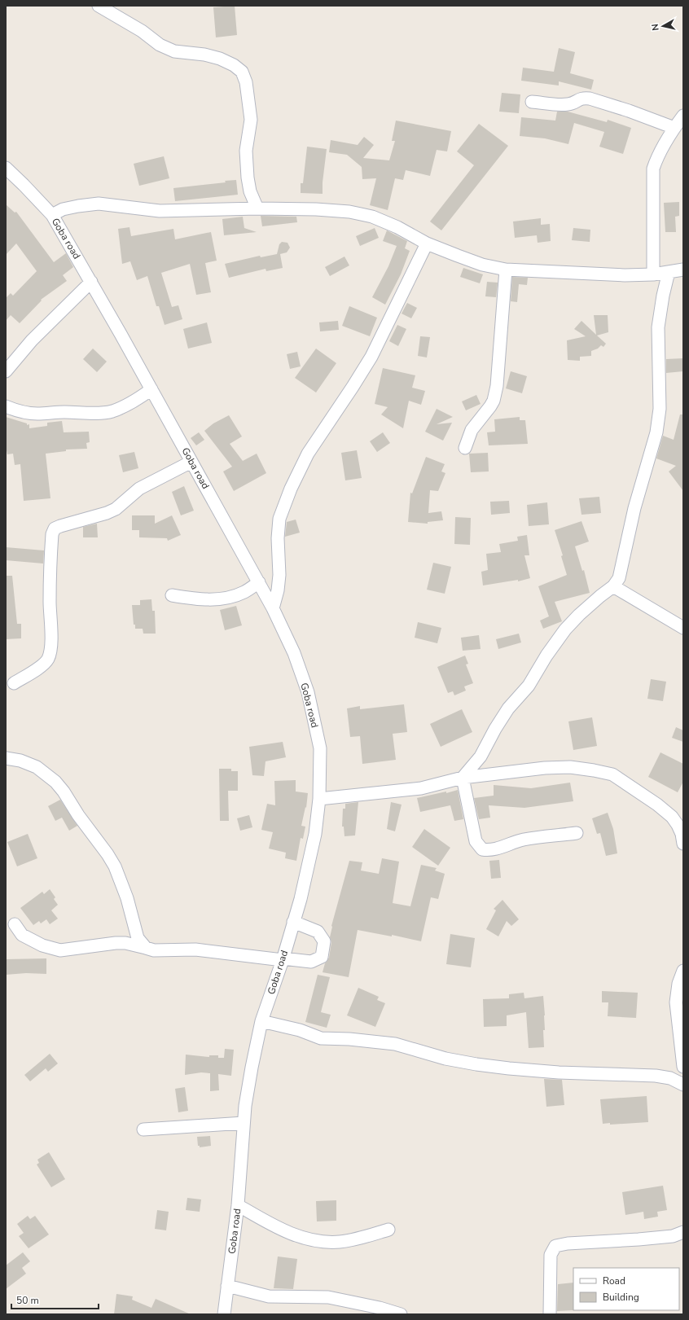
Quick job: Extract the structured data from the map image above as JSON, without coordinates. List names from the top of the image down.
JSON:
{
  "streets": {
    "street": ["Goba road"]
  },
  "legend": ["Road", "Building"],
  "scale_bar": "50 m",
  "north": "left"
}
